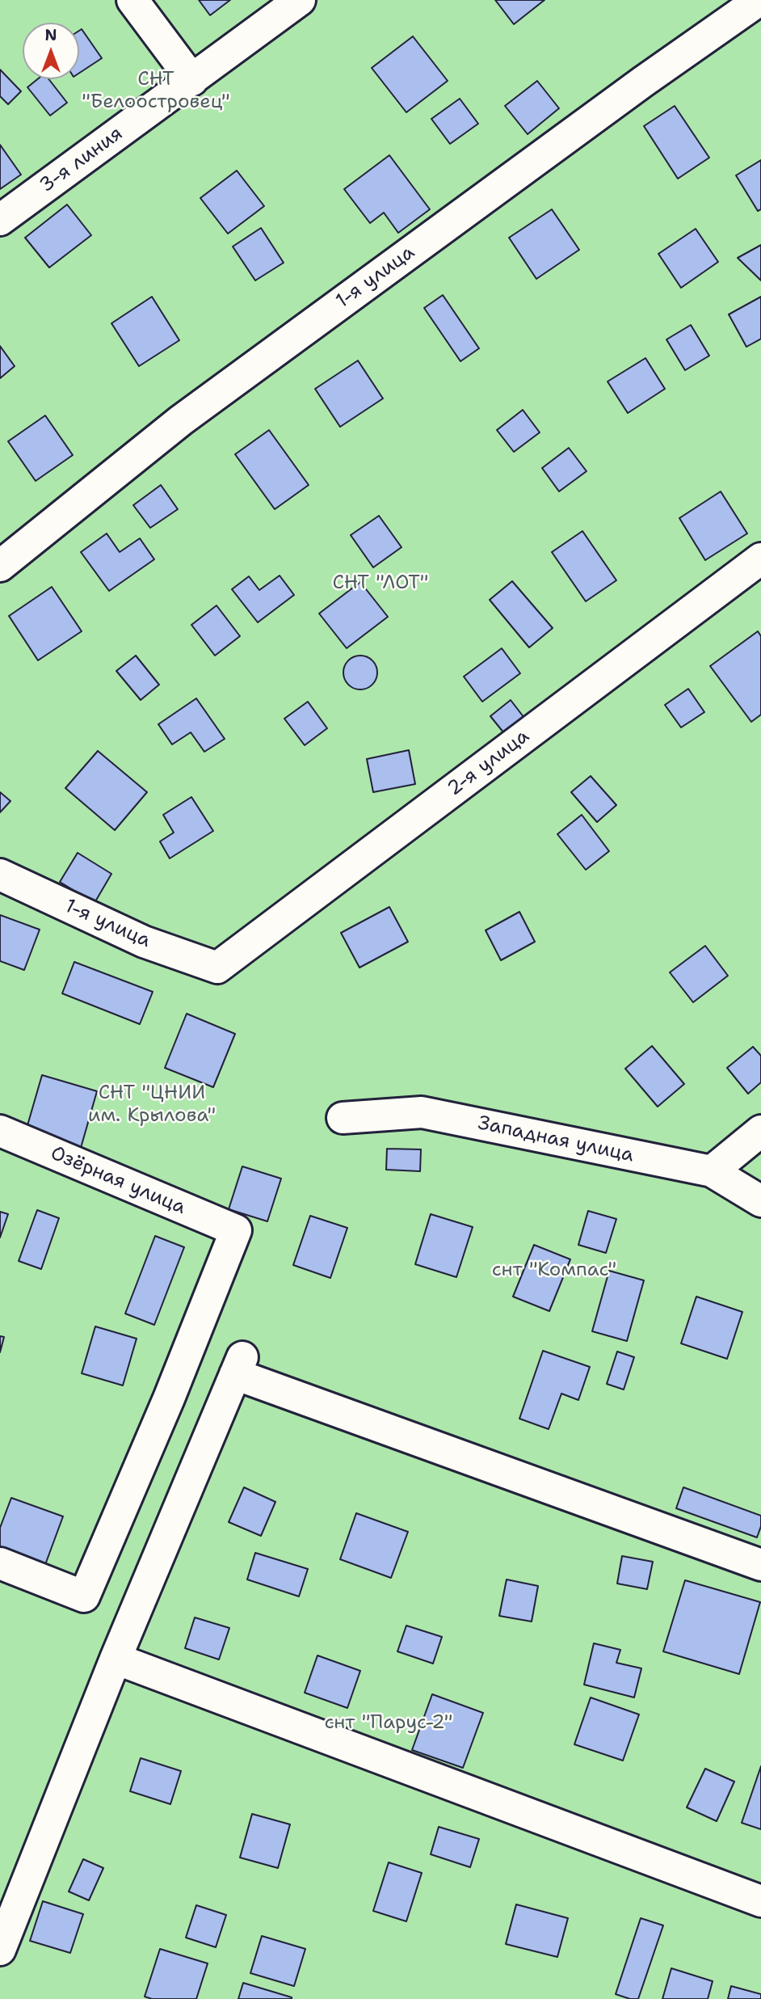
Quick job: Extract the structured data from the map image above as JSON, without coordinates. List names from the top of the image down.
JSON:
{
  "streets": {
    "street": [
      "3-я линия",
      "1-я улица",
      "2-я улица",
      "Западная улица",
      "Озёрная улица"
    ]
  },
  "crossings": [
    ["1-я улица", "2-я улица"]
  ],
  "parks": [
    "СНТ \"Белоостровец\"",
    "СНТ \"ЛОТ\"",
    "СНТ \"ЦНИИ им. Крылова\"",
    "снт \"Компас\"",
    "снт \"Парус-2\""
  ],
  "north": "top"
}
